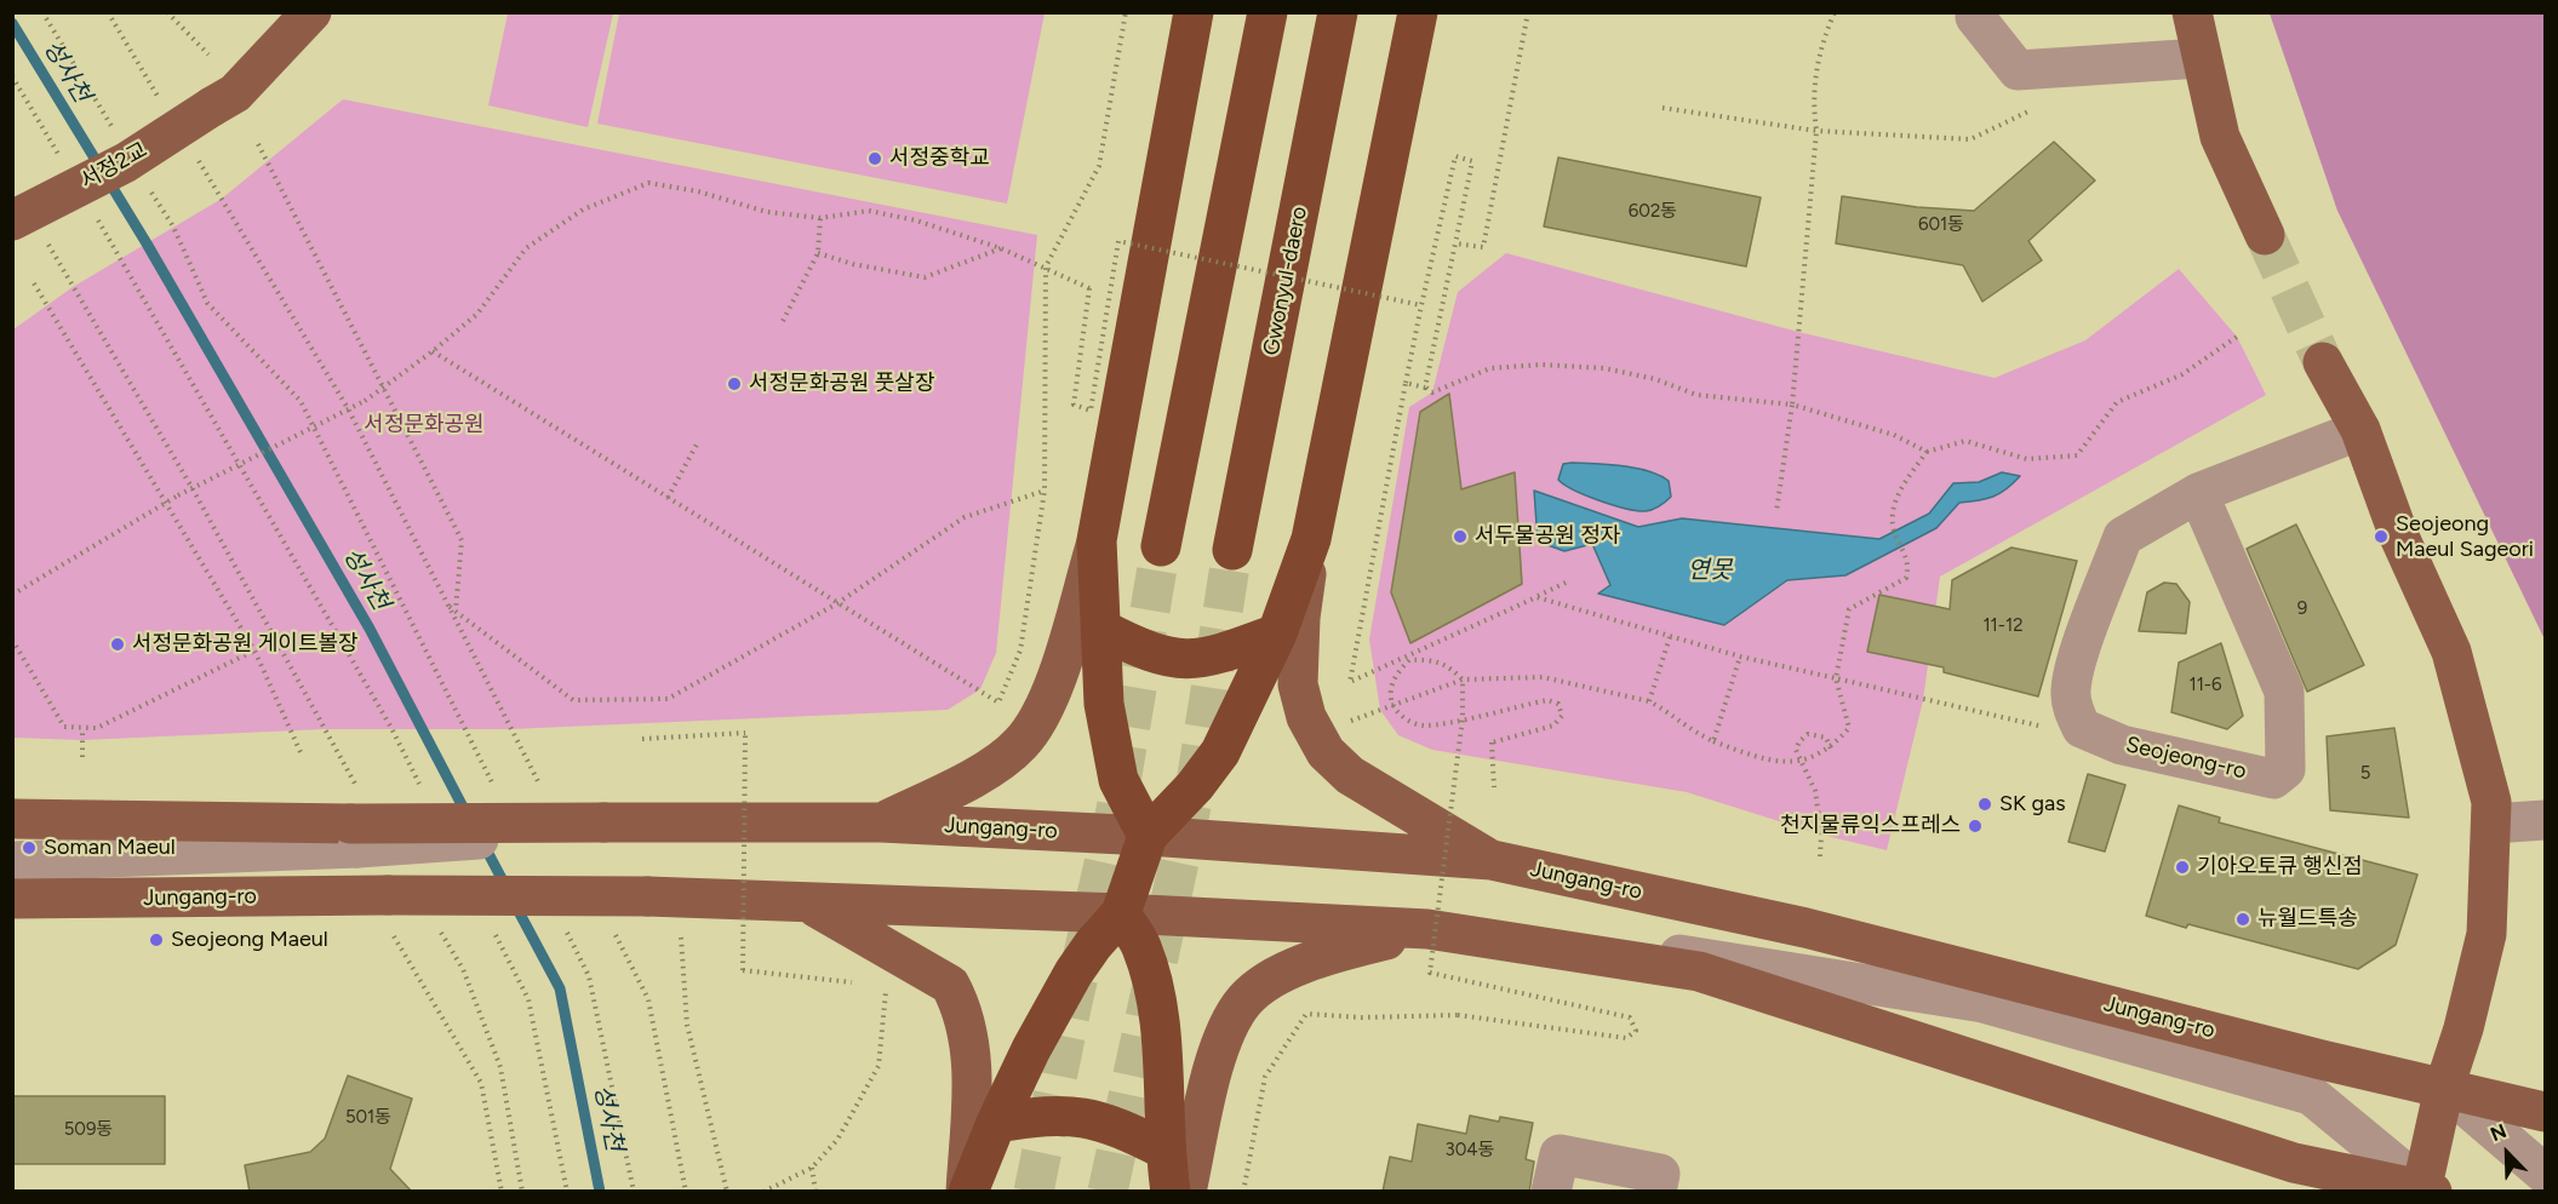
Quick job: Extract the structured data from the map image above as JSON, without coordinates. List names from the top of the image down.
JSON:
{
  "streets": {
    "highway": ["Gwonyul-daero"],
    "main road": ["서정2교", "Jungang-ro"],
    "street": ["Seojeong-ro"]
  },
  "water": ["성사천", "연못"],
  "parks": ["서정문화공원"],
  "places": [
    "서정중학교",
    "서정문화공원 풋살장",
    "서두물공원 정자",
    "Seojeong Maeul Sageori",
    "서정문화공원 게이트볼장",
    "SK gas",
    "천지물류익스프레스",
    "Soman Maeul",
    "기아오토큐 행신점",
    "뉴월드특송",
    "Seojeong Maeul"
  ],
  "house_numbers": [
    "602동",
    "601동",
    "9",
    "11-12",
    "11-6",
    "5",
    "501동",
    "509동",
    "304동"
  ],
  "north": "top left"
}
